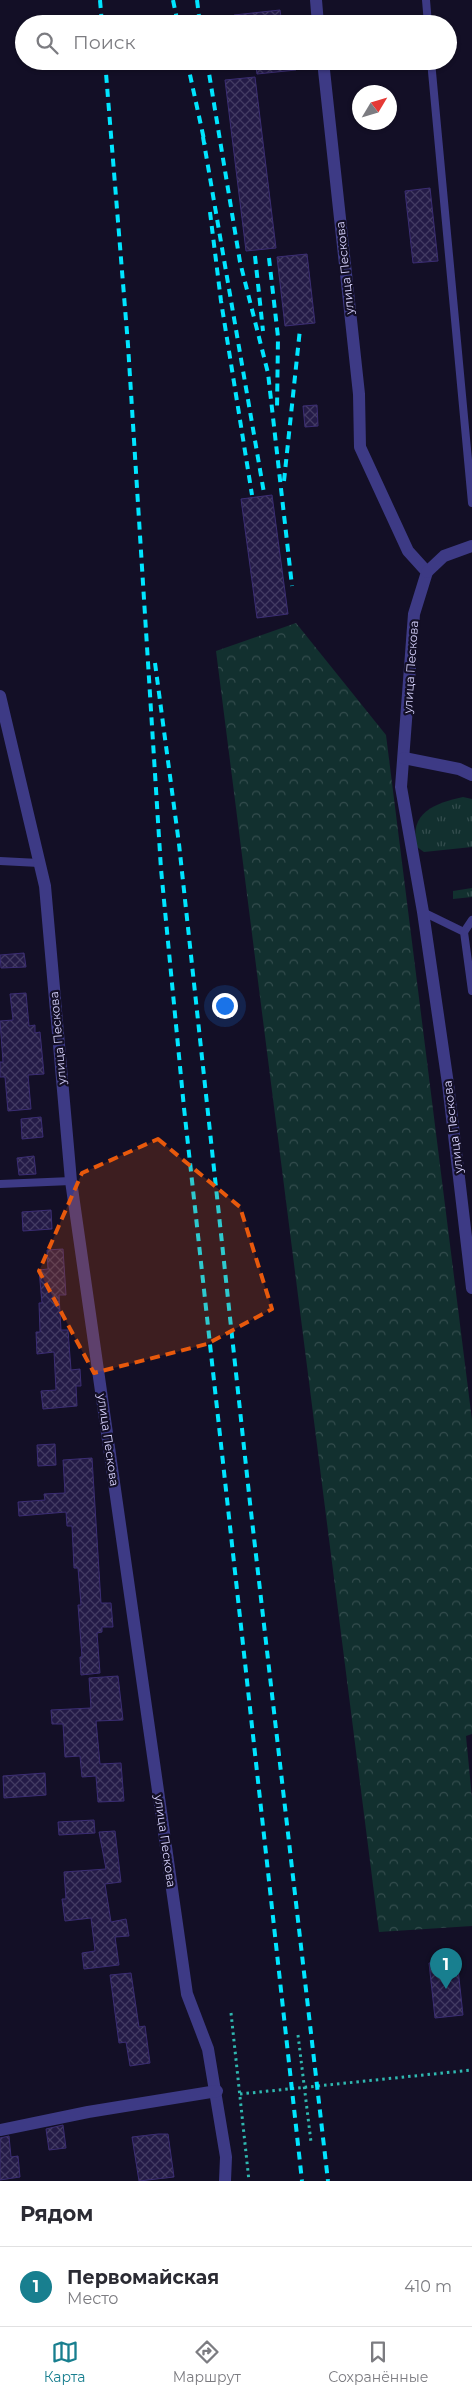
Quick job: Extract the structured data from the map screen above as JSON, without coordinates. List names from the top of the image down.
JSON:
{
  "streets": {
    "street": ["улица Пескова"]
  },
  "north": "top right",
  "page": {
    "search": "Поиск",
    "pins": "1",
    "heading": "Рядом",
    "list": [
      {
        "mark": "1",
        "name": "Первомайская",
        "note": "Место",
        "value": "410 m"
      }
    ],
    "nav": ["Карта", "Маршрут", "Сохранённые"]
  }
}
